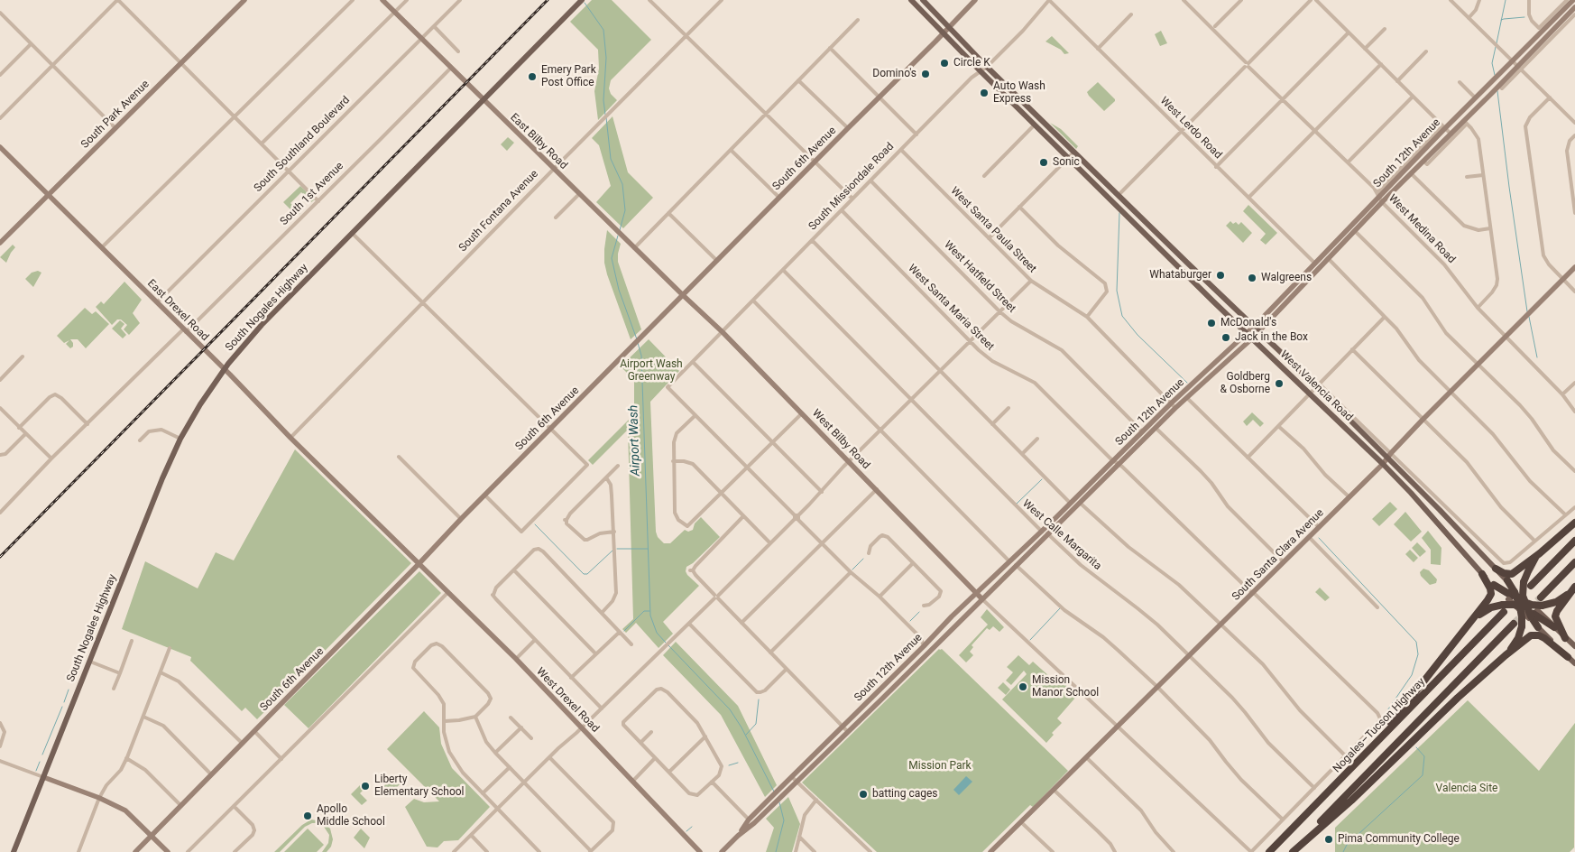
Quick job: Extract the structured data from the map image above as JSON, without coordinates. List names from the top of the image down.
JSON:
{
  "streets": {
    "highway": ["Nogales–Tucson Highway"],
    "main road": ["South Nogales Highway", "West Valencia Road"],
    "street": [
      "South Park Avenue",
      "West Lerdo Road",
      "East Bilby Road",
      "South Southland Boulevard",
      "South 12th Avenue",
      "South 6th Avenue",
      "South Missiondale Road",
      "South 1st Avenue",
      "South Fontana Avenue",
      "West Medina Road",
      "West Santa Paula Street",
      "West Hatfield Street",
      "West Santa Maria Street",
      "East Drexel Road",
      "West Bilby Road",
      "West Calle Margarita",
      "South Santa Clara Avenue",
      "West Drexel Road"
    ]
  },
  "crossings": [
    ["South Park Avenue", "East Drexel Road"],
    ["West Lerdo Road", "South 12th Avenue"],
    ["West Lerdo Road", "South Missiondale Road"],
    ["East Bilby Road", "South Southland Boulevard"],
    ["East Bilby Road", "South 6th Avenue"],
    ["East Bilby Road", "South 1st Avenue"],
    ["East Bilby Road", "South Fontana Avenue"],
    ["East Bilby Road", "South Nogales Highway"],
    ["East Bilby Road", "West Bilby Road"],
    ["South Southland Boulevard", "East Drexel Road"],
    ["South 12th Avenue", "West Medina Road"],
    ["South 12th Avenue", "West Santa Paula Street"],
    ["South 12th Avenue", "West Hatfield Street"],
    ["South 12th Avenue", "West Santa Maria Street"],
    ["South 12th Avenue", "West Valencia Road"],
    ["South 12th Avenue", "West Bilby Road"],
    ["South 12th Avenue", "West Calle Margarita"],
    ["South 6th Avenue", "East Drexel Road"],
    ["South 6th Avenue", "West Valencia Road"],
    ["South 6th Avenue", "West Bilby Road"],
    ["South 6th Avenue", "West Drexel Road"],
    ["South Missiondale Road", "West Santa Paula Street"],
    ["South Missiondale Road", "West Hatfield Street"],
    ["South Missiondale Road", "West Santa Maria Street"],
    ["South Missiondale Road", "West Valencia Road"],
    ["South Missiondale Road", "West Bilby Road"],
    ["South Missiondale Road", "West Calle Margarita"],
    ["South 1st Avenue", "East Drexel Road"],
    ["South Fontana Avenue", "East Drexel Road"],
    ["West Medina Road", "South Santa Clara Avenue"],
    ["South Nogales Highway", "East Drexel Road"],
    ["West Santa Maria Street", "South Santa Clara Avenue"],
    ["East Drexel Road", "West Drexel Road"],
    ["West Valencia Road", "South Santa Clara Avenue"],
    ["West Calle Margarita", "South Santa Clara Avenue"]
  ],
  "water": ["Airport Wash"],
  "parks": ["Airport Wash Greenway", "Mission Park", "Valencia Site"],
  "places": [
    "Circle K",
    "Domino's",
    "Emery Park Post Office",
    "Auto Wash Express",
    "Sonic",
    "Whataburger",
    "Walgreens",
    "McDonald's",
    "Jack in the Box",
    "Goldberg & Osborne",
    "Mission Manor School",
    "Liberty Elementary School",
    "batting cages",
    "Apollo Middle School",
    "Pima Community College"
  ]
}
